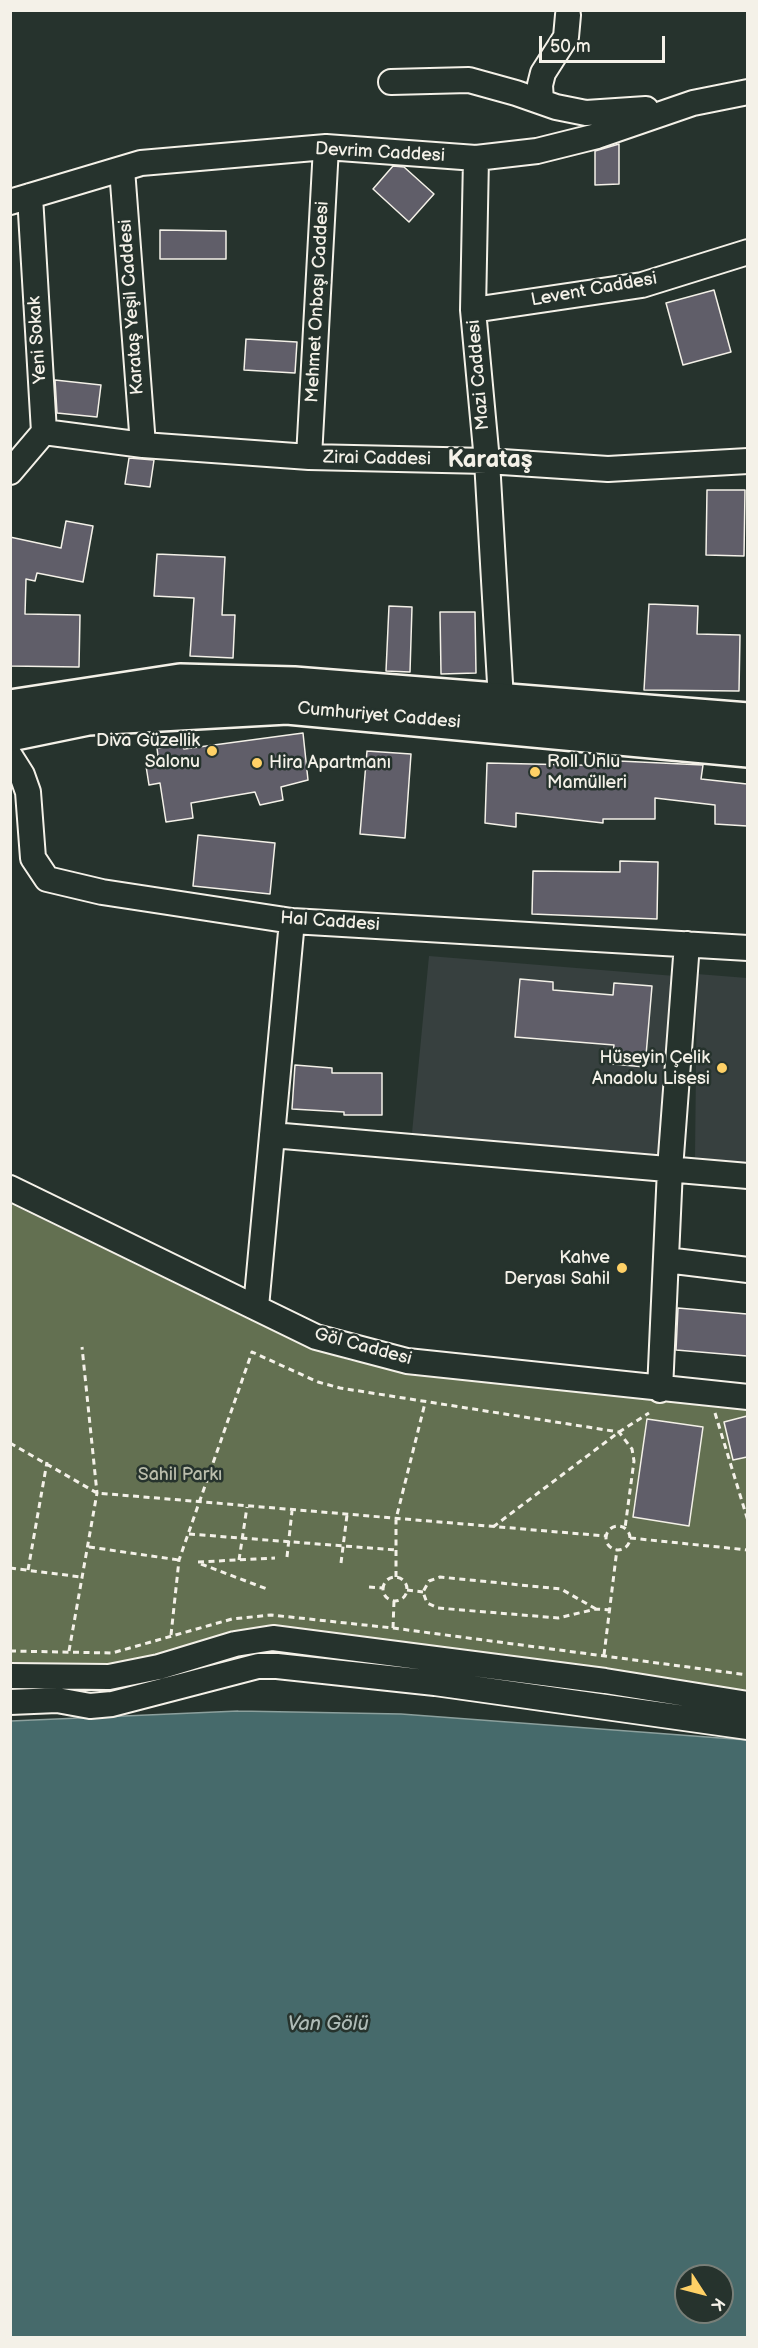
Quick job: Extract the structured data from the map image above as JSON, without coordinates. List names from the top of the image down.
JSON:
{
  "streets": {
    "highway": ["Cumhuriyet Caddesi"],
    "street": [
      "Devrim Caddesi",
      "Levent Caddesi",
      "Mehmet Onbaşı Caddesi",
      "Karataş Yeşil Caddesi",
      "Yeni Sokak",
      "Mazi Caddesi",
      "Zirai Caddesi",
      "Hal Caddesi",
      "Göl Caddesi"
    ]
  },
  "crossings": [
    ["Devrim Caddesi", "Mehmet Onbaşı Caddesi"],
    ["Devrim Caddesi", "Karataş Yeşil Caddesi"],
    ["Devrim Caddesi", "Yeni Sokak"],
    ["Devrim Caddesi", "Mazi Caddesi"],
    ["Levent Caddesi", "Mazi Caddesi"],
    ["Mehmet Onbaşı Caddesi", "Zirai Caddesi"],
    ["Karataş Yeşil Caddesi", "Zirai Caddesi"],
    ["Yeni Sokak", "Zirai Caddesi"],
    ["Mazi Caddesi", "Zirai Caddesi"],
    ["Mazi Caddesi", "Cumhuriyet Caddesi"]
  ],
  "districts": ["Karataş"],
  "water": ["Van Gölü"],
  "parks": ["Sahil Parkı"],
  "places": [
    "Diva Güzellik Salonu",
    "Hira Apartmanı",
    "Roll Unlu Mamülleri",
    "Hüseyin Çelik Anadolu Lisesi",
    "Kahve Deryası Sahil"
  ],
  "scale_bar": "50 m",
  "north": "bottom right"
}
